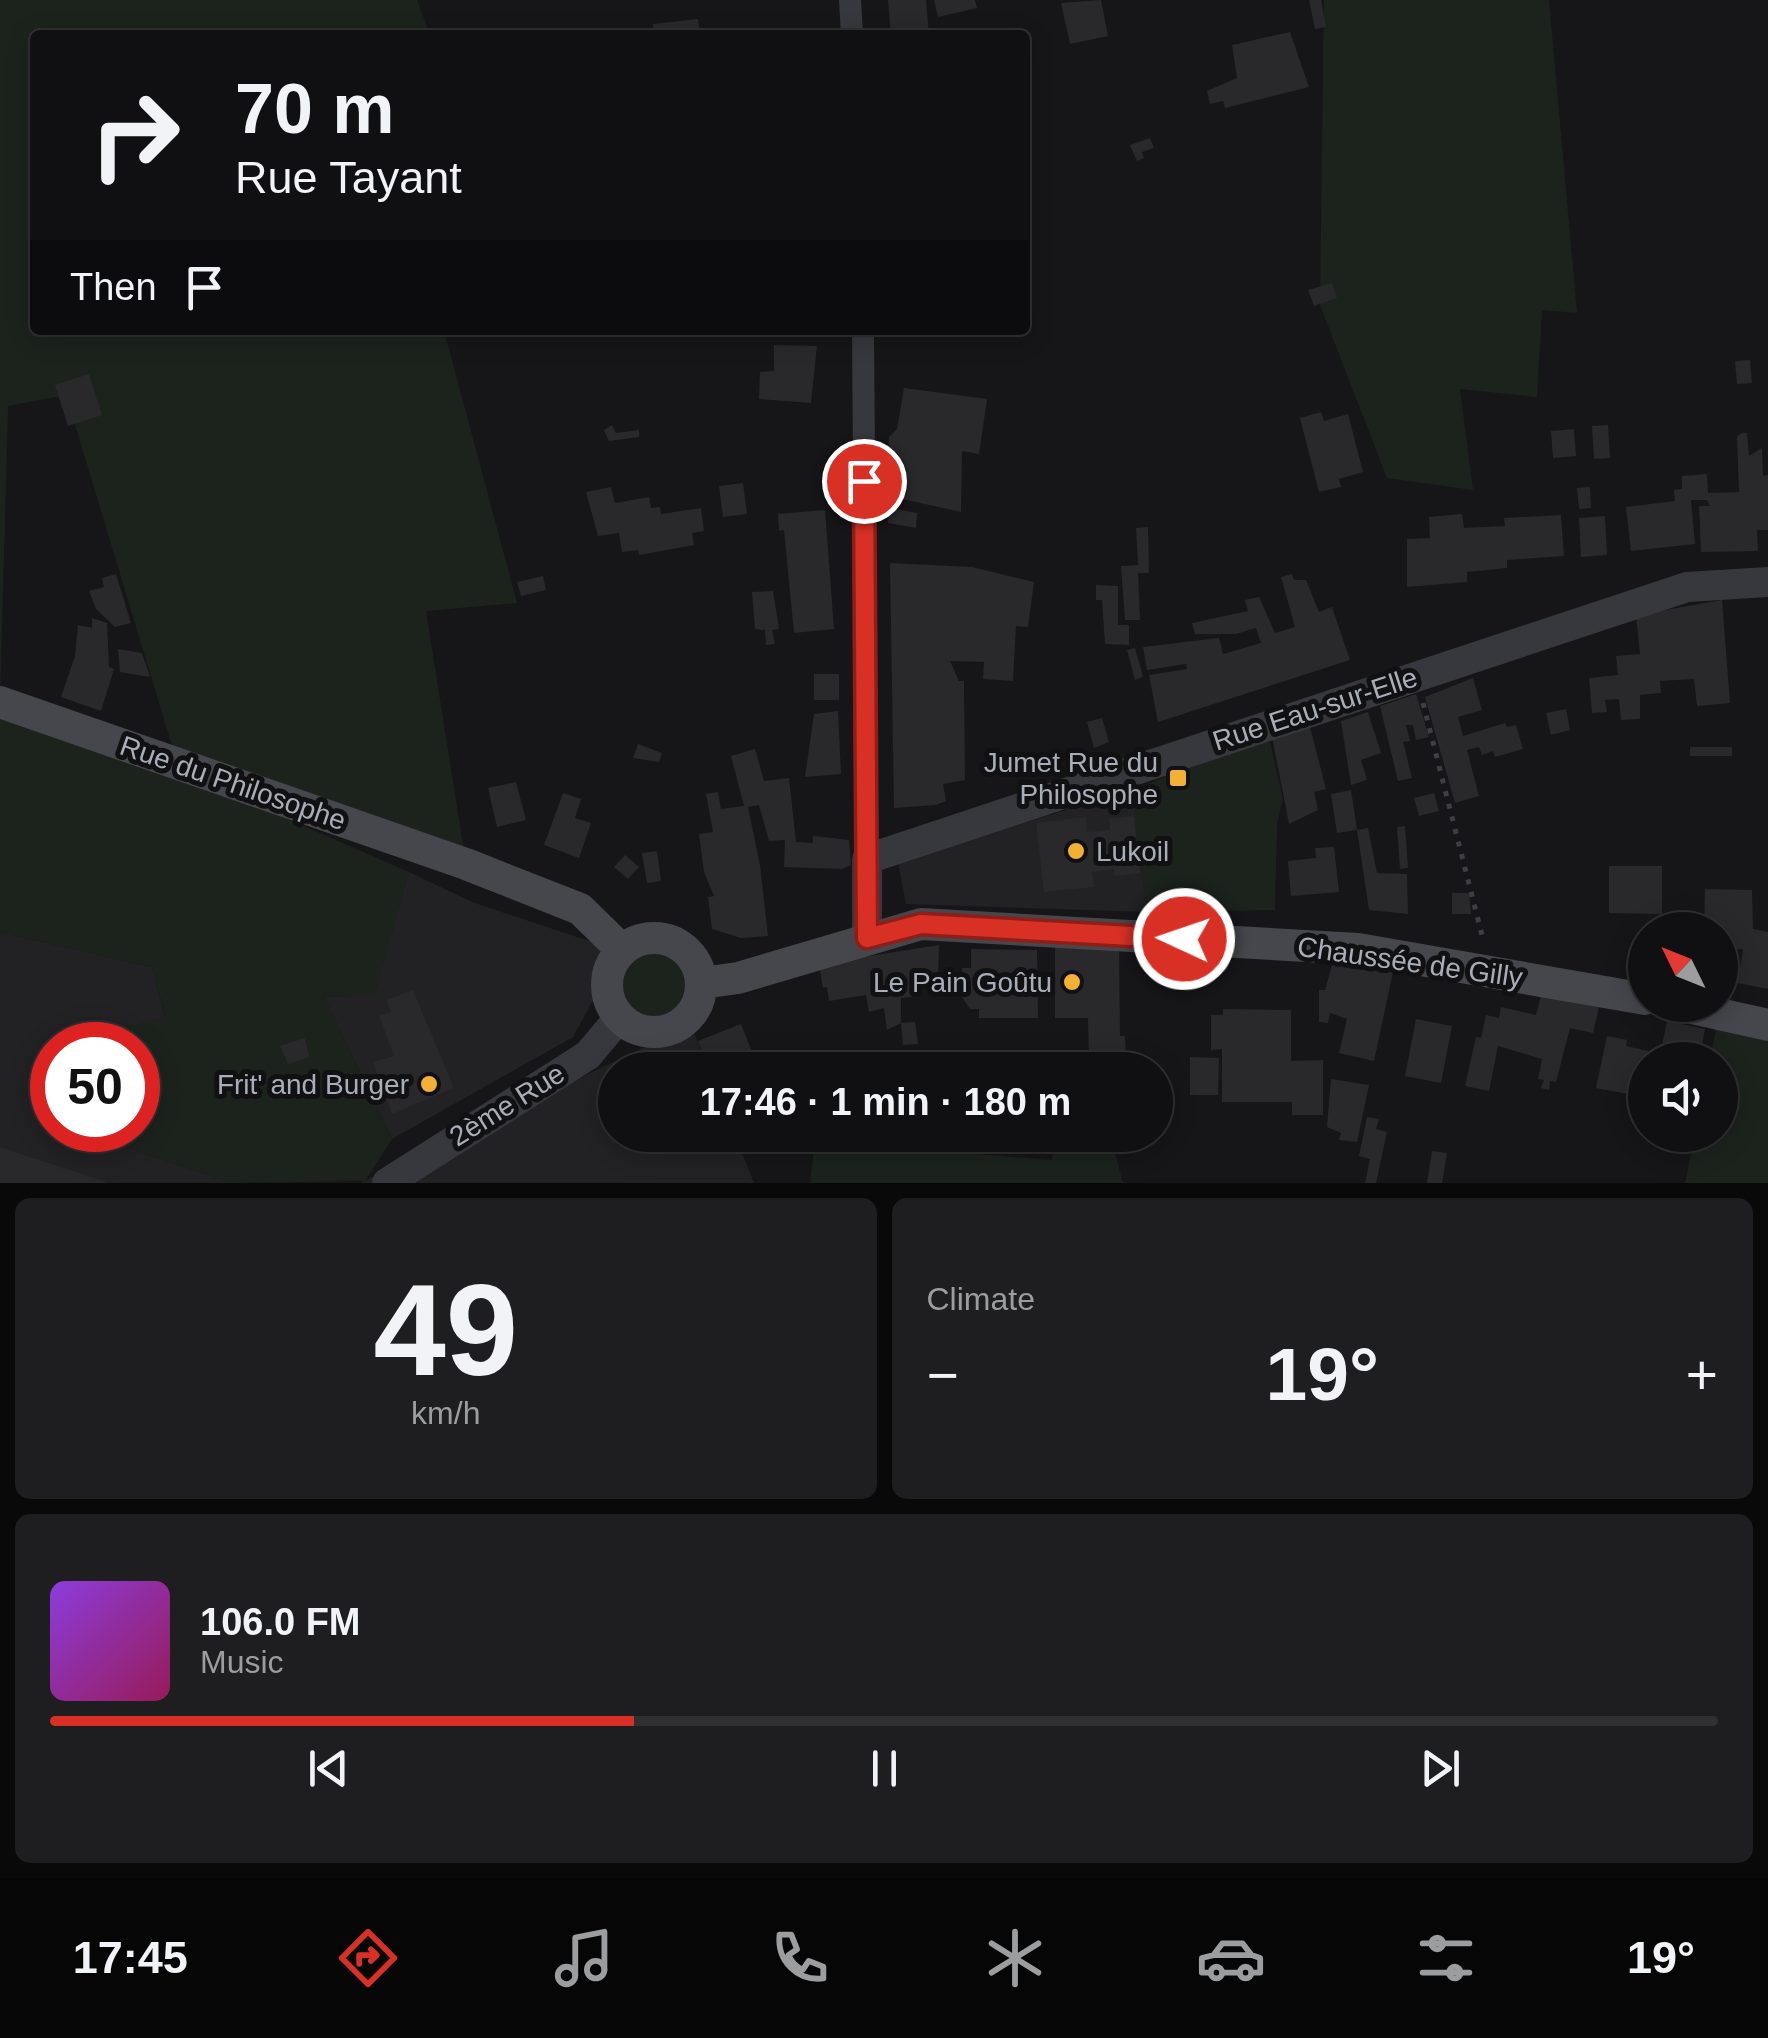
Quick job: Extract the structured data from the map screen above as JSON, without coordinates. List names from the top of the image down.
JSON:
{
  "streets": {
    "main road": ["Rue du Philosophe", "Chaussée de Gilly"],
    "street": ["Rue Eau-sur-Elle", "2ème Rue"]
  },
  "crossings": [
    ["Rue du Philosophe", "Chaussée de Gilly"],
    ["Rue du Philosophe", "2ème Rue"],
    ["Chaussée de Gilly", "2ème Rue"]
  ],
  "places": {
    "transit": ["Jumet Rue du Philosophe"],
    "other": ["Lukoil", "Le Pain Goûtu", "Frit' and Burger"]
  },
  "north": "top left",
  "page": {
    "turn": ["70 m", "Rue Tayant"],
    "then": "Then",
    "limit": "50",
    "trip": "17:46 · 1 min · 180 m",
    "tile": [
      ["49", "km/h"],
      "Climate"
    ],
    "heat": ["−", "19°", "+"],
    "song": ["106.0 FM", "Music"],
    "tabs": ["17:45", "19°"]
  }
}
